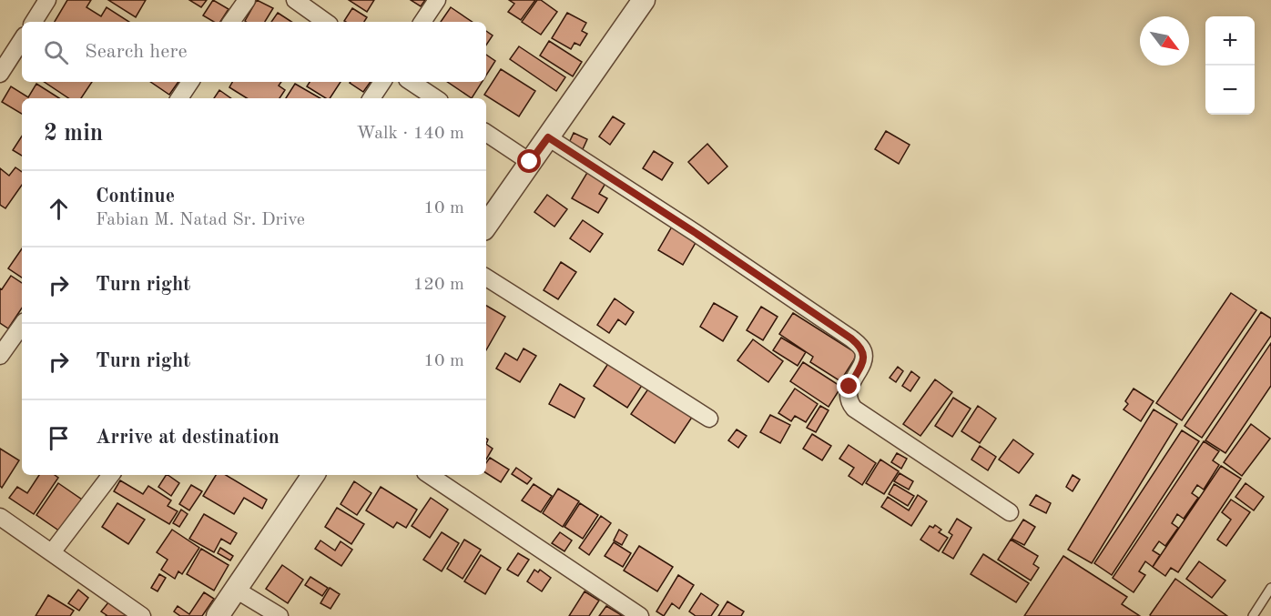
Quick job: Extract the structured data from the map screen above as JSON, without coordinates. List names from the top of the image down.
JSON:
{
  "north": "bottom right",
  "page": {
    "map_buttons": ["+", "−"],
    "search": "Search here",
    "heading": ["2 min", "Walk · 140 m"],
    "list": [
      ["Continue", "Fabian M. Natad Sr. Drive", "10 m"],
      ["Turn right", "120 m"],
      ["Turn right", "10 m"],
      "Arrive at destination"
    ]
  }
}
